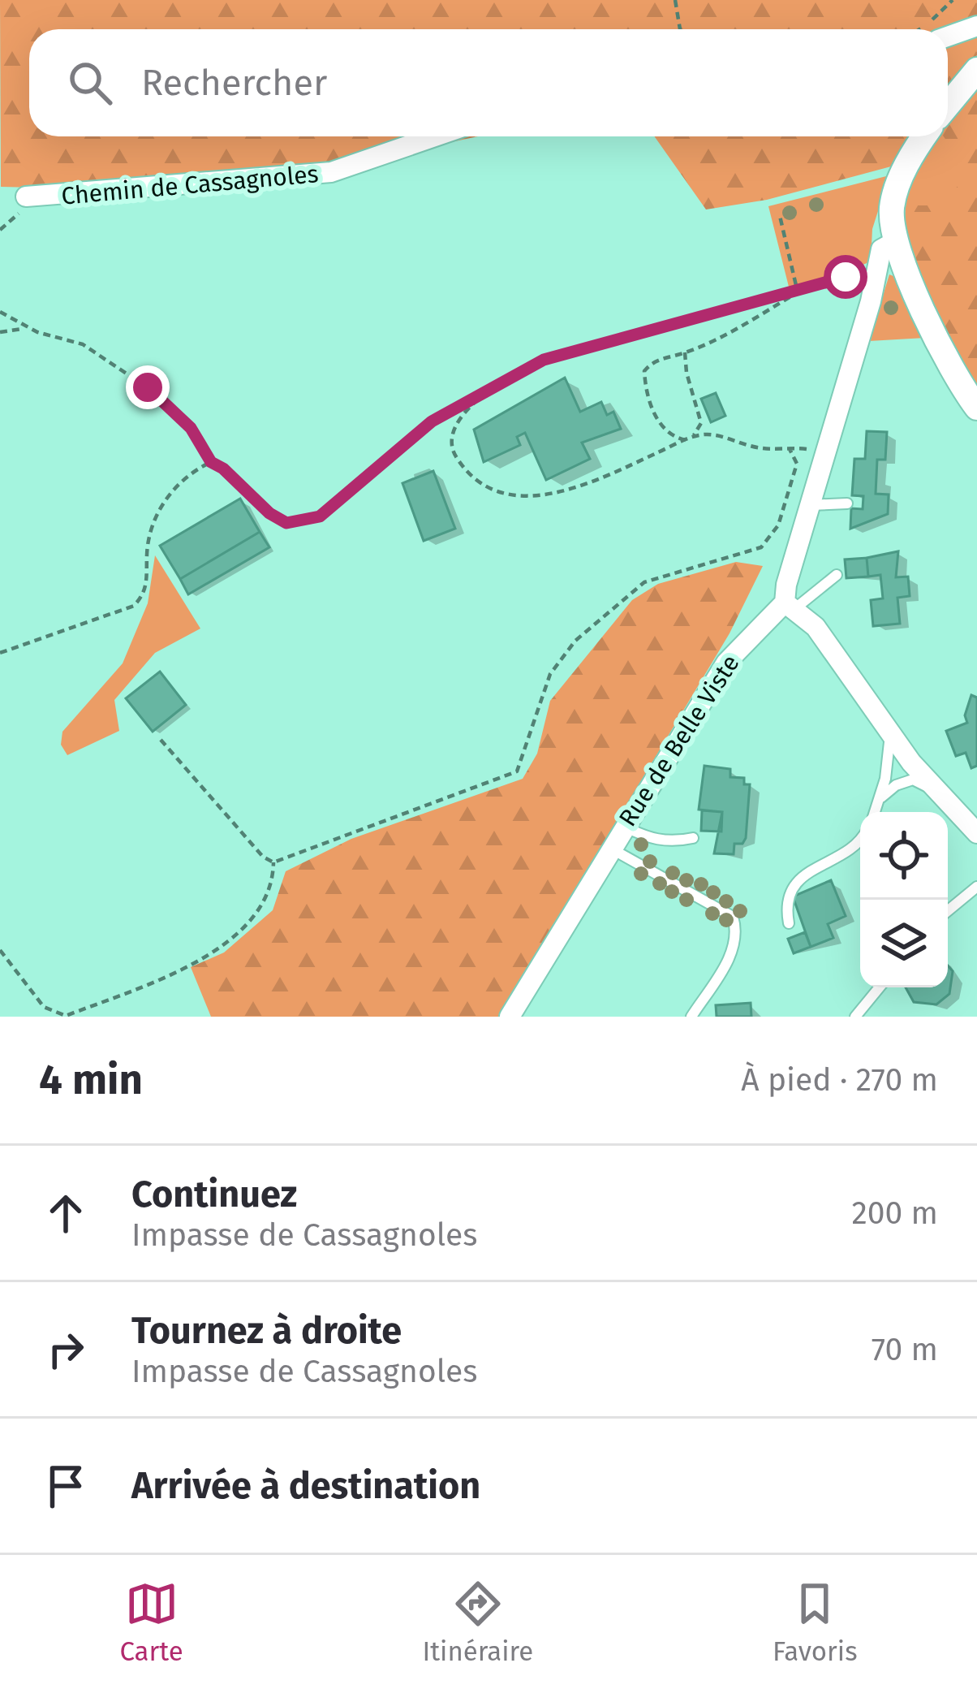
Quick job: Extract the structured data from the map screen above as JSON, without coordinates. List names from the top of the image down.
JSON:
{
  "streets": {
    "street": ["Chemin de Cassagnoles", "Rue de Belle Viste"]
  },
  "page": {
    "search": "Rechercher",
    "heading": ["4 min", "À pied · 270 m"],
    "list": [
      ["Continuez", "Impasse de Cassagnoles", "200 m"],
      ["Tournez à droite", "Impasse de Cassagnoles", "70 m"],
      "Arrivée à destination"
    ],
    "nav": ["Carte", "Itinéraire", "Favoris"]
  }
}
